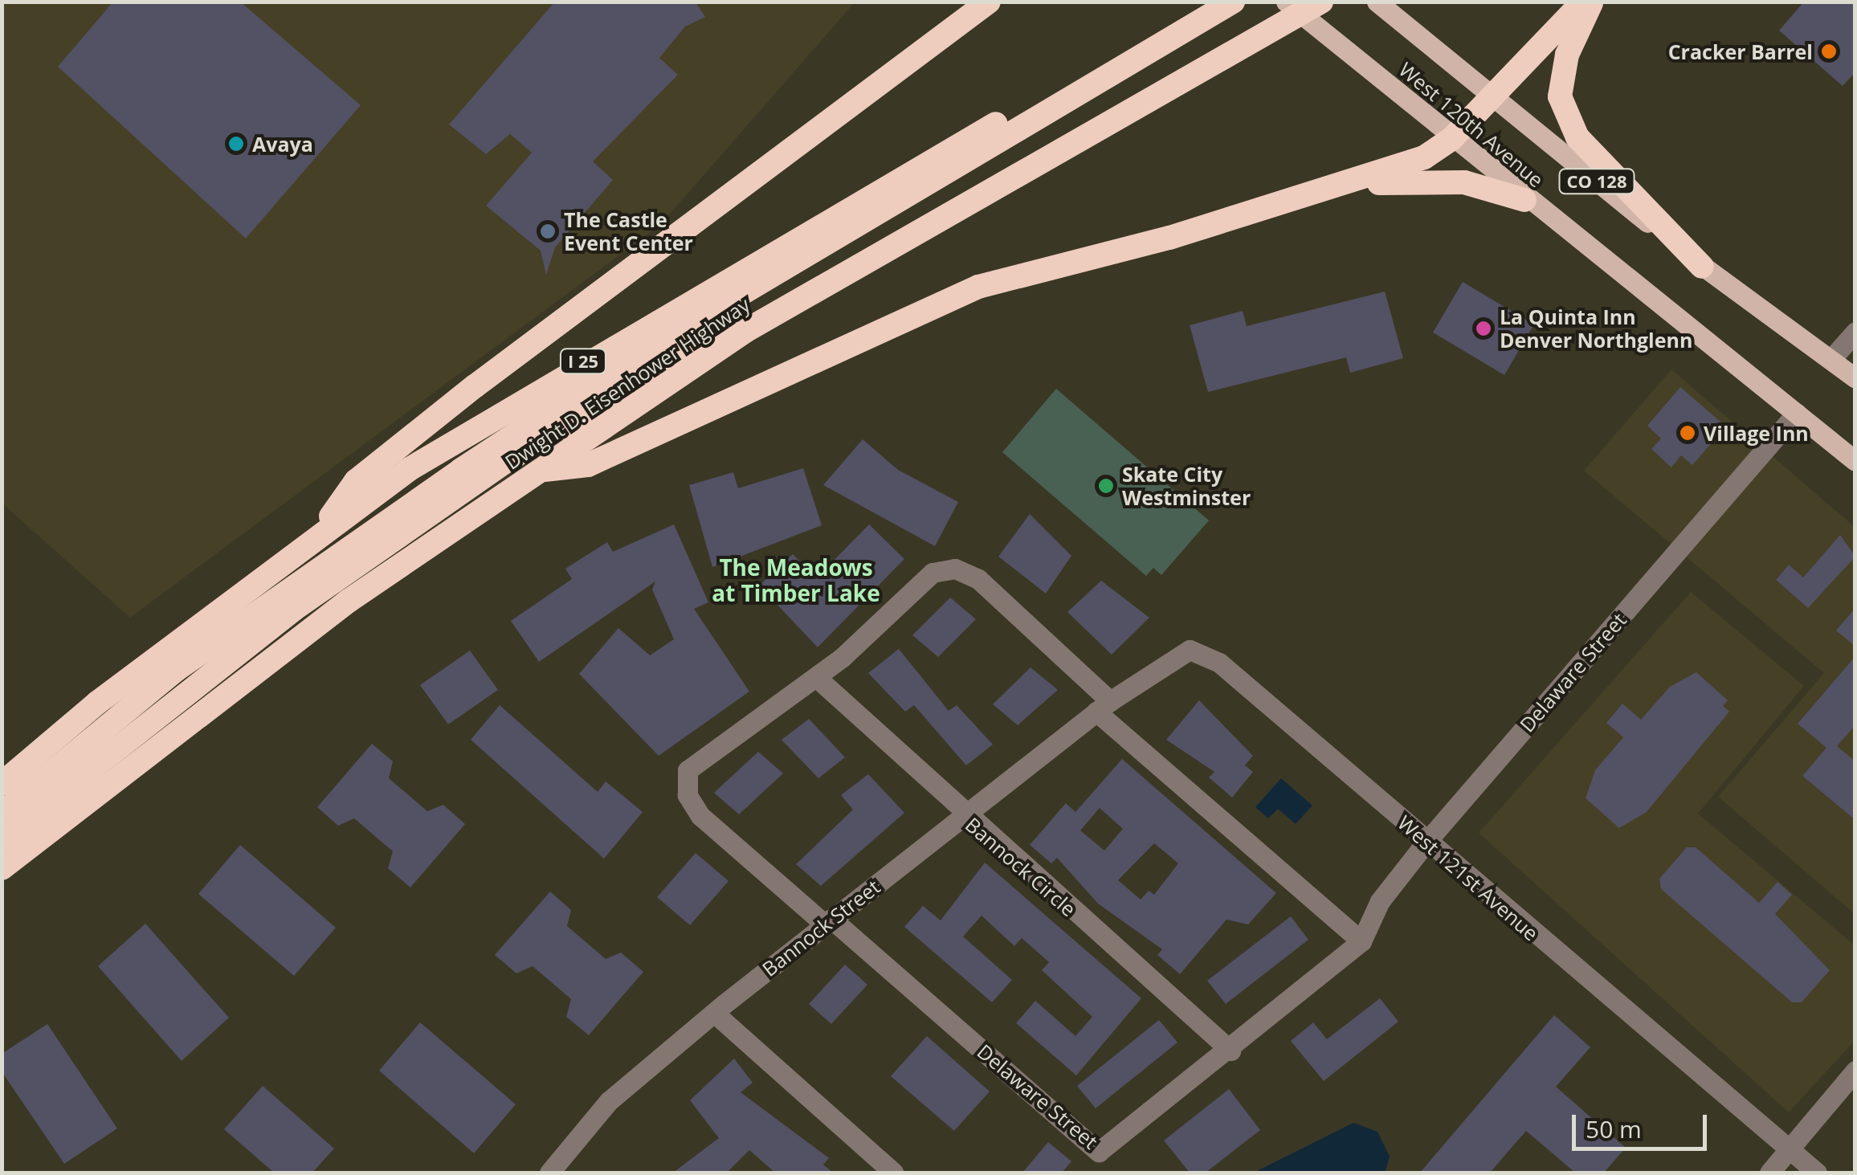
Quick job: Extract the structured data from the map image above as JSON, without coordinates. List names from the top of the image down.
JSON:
{
  "streets": {
    "highway": ["I 25", "Dwight D. Eisenhower Highway"],
    "main road": ["West 120th Avenue", "CO 128"],
    "street": [
      "Delaware Street",
      "Bannock Circle",
      "West 121st Avenue",
      "Bannock Street"
    ]
  },
  "crossings": [
    ["West 120th Avenue", "Delaware Street"],
    ["Delaware Street", "Bannock Circle"],
    ["Delaware Street", "West 121st Avenue"],
    ["Delaware Street", "Bannock Street"],
    ["Bannock Circle", "Bannock Street"],
    ["West 121st Avenue", "Bannock Street"]
  ],
  "districts": ["The Meadows at Timber Lake"],
  "places": [
    "Cracker Barrel",
    "Avaya",
    "The Castle Event Center",
    "La Quinta Inn Denver Northglenn",
    "Village Inn",
    "Skate City Westminster"
  ],
  "scale_bar": "50 m"
}
